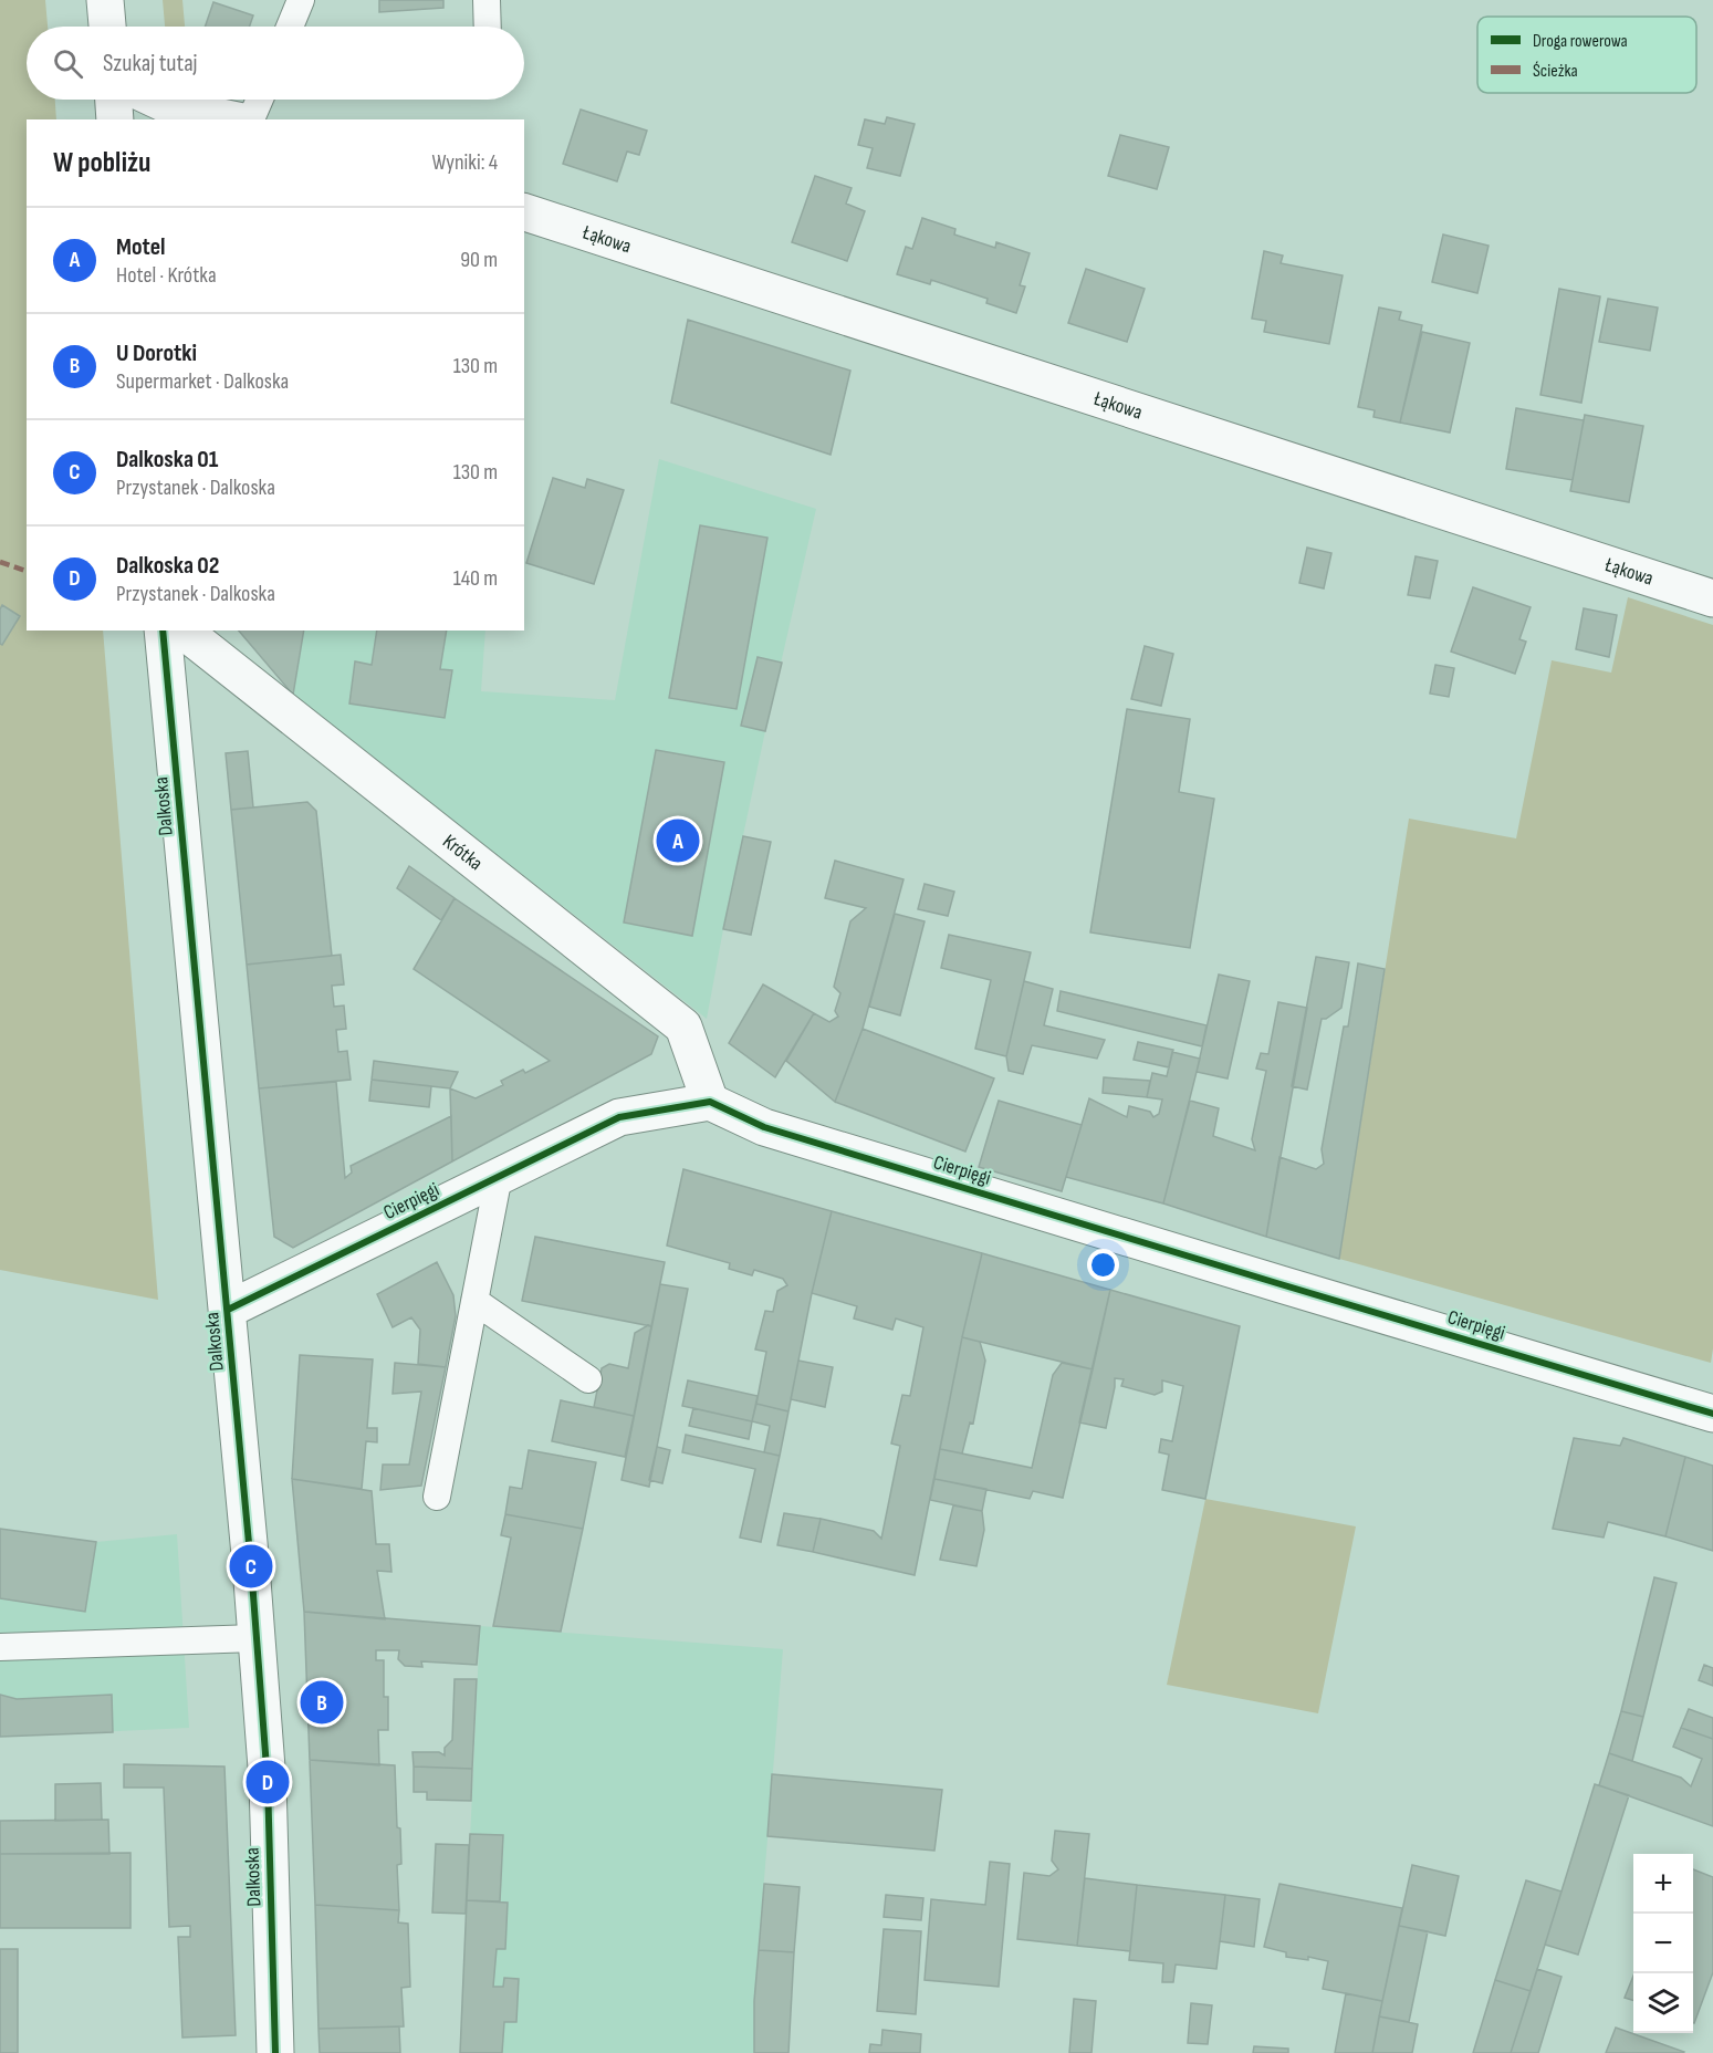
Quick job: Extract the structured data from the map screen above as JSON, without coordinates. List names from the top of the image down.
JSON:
{
  "streets": {
    "street": [
      "Łąkowa",
      "Dalkoska",
      "Krótka",
      "Cierpięgi"
    ]
  },
  "crossings": [
    ["Dalkoska", "Cierpięgi"],
    ["Krótka", "Cierpięgi"]
  ],
  "legend": ["Droga rowerowa", "Ścieżka"],
  "page": {
    "search": "Szukaj tutaj",
    "heading": ["W pobliżu", "Wyniki: 4"],
    "list": [
      {
        "mark": "A",
        "name": "Motel",
        "note": "Hotel · Krótka",
        "value": "90 m"
      },
      {
        "mark": "B",
        "name": "U Dorotki",
        "note": "Supermarket · Dalkoska",
        "value": "130 m"
      },
      {
        "mark": "C",
        "name": "Dalkoska 01",
        "note": "Przystanek · Dalkoska",
        "value": "130 m"
      },
      {
        "mark": "D",
        "name": "Dalkoska 02",
        "note": "Przystanek · Dalkoska",
        "value": "140 m"
      }
    ],
    "pins": [
      "A",
      "C",
      "B",
      "D"
    ],
    "map_buttons": ["+", "−"]
  }
}
